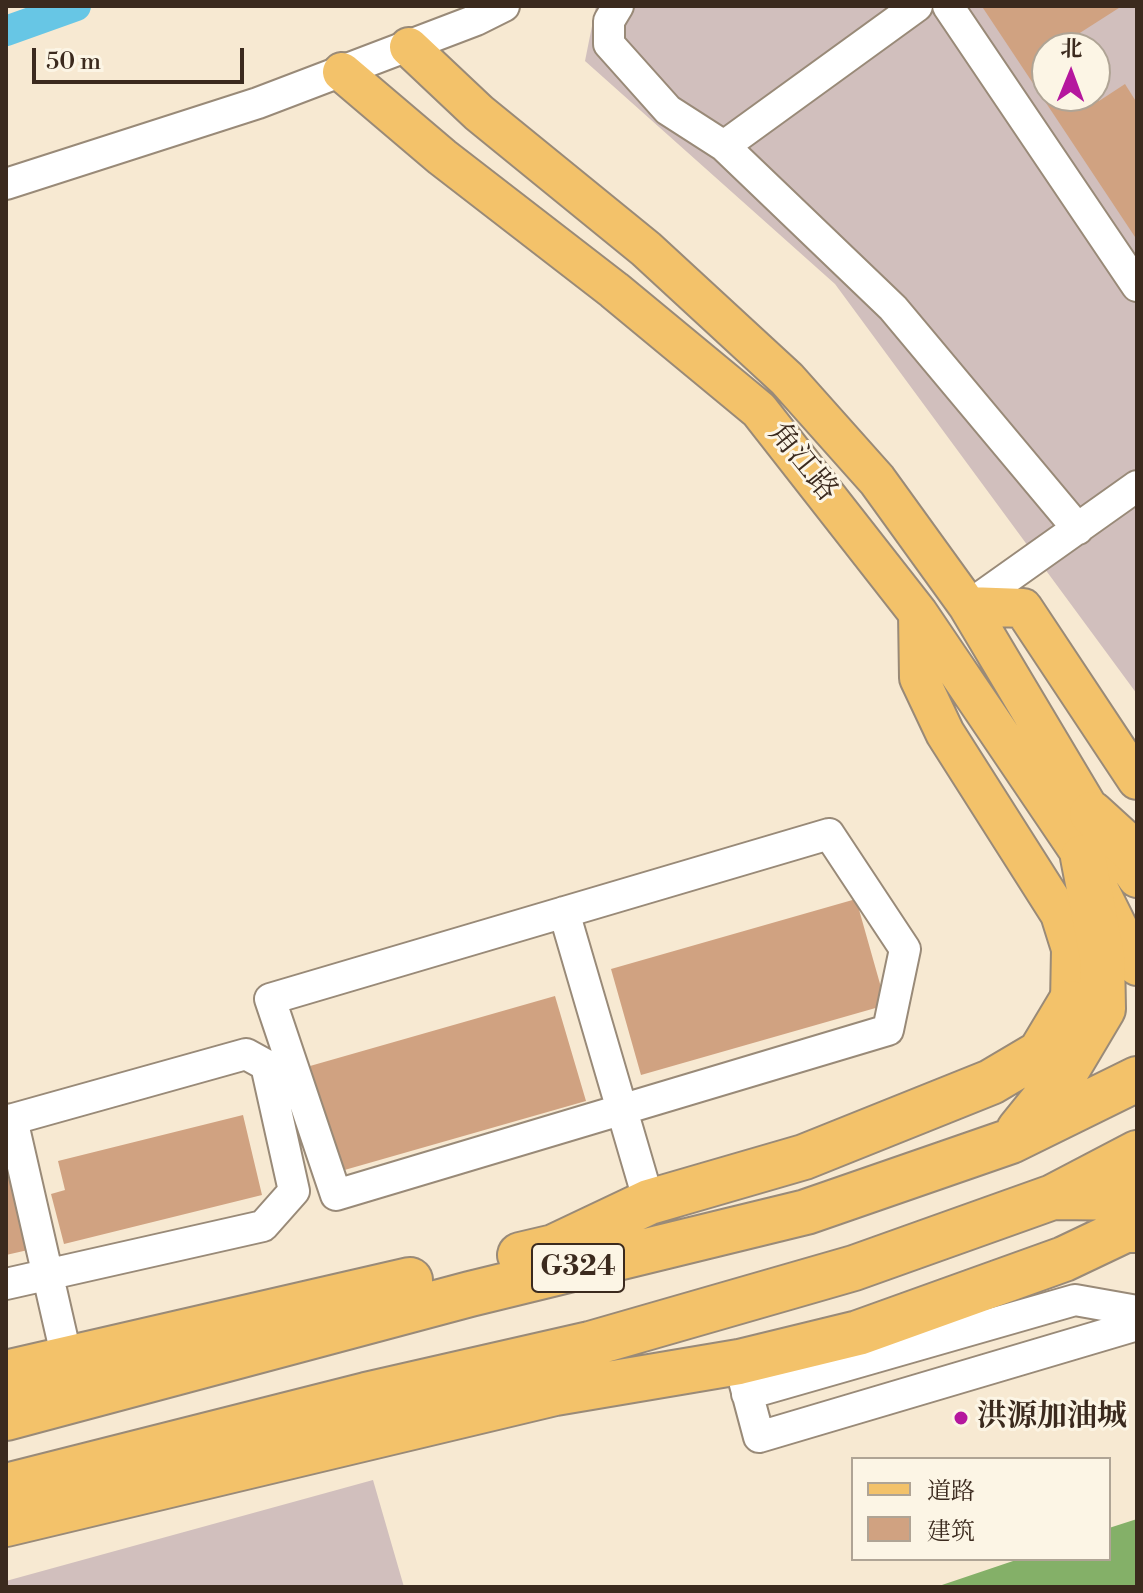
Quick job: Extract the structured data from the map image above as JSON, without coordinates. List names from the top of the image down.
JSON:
{
  "streets": {
    "highway": ["G324"],
    "main road": ["角江路"]
  },
  "places": ["洪源加油城"],
  "legend": ["道路", "建筑"],
  "scale_bar": "50 m",
  "north": "top"
}
